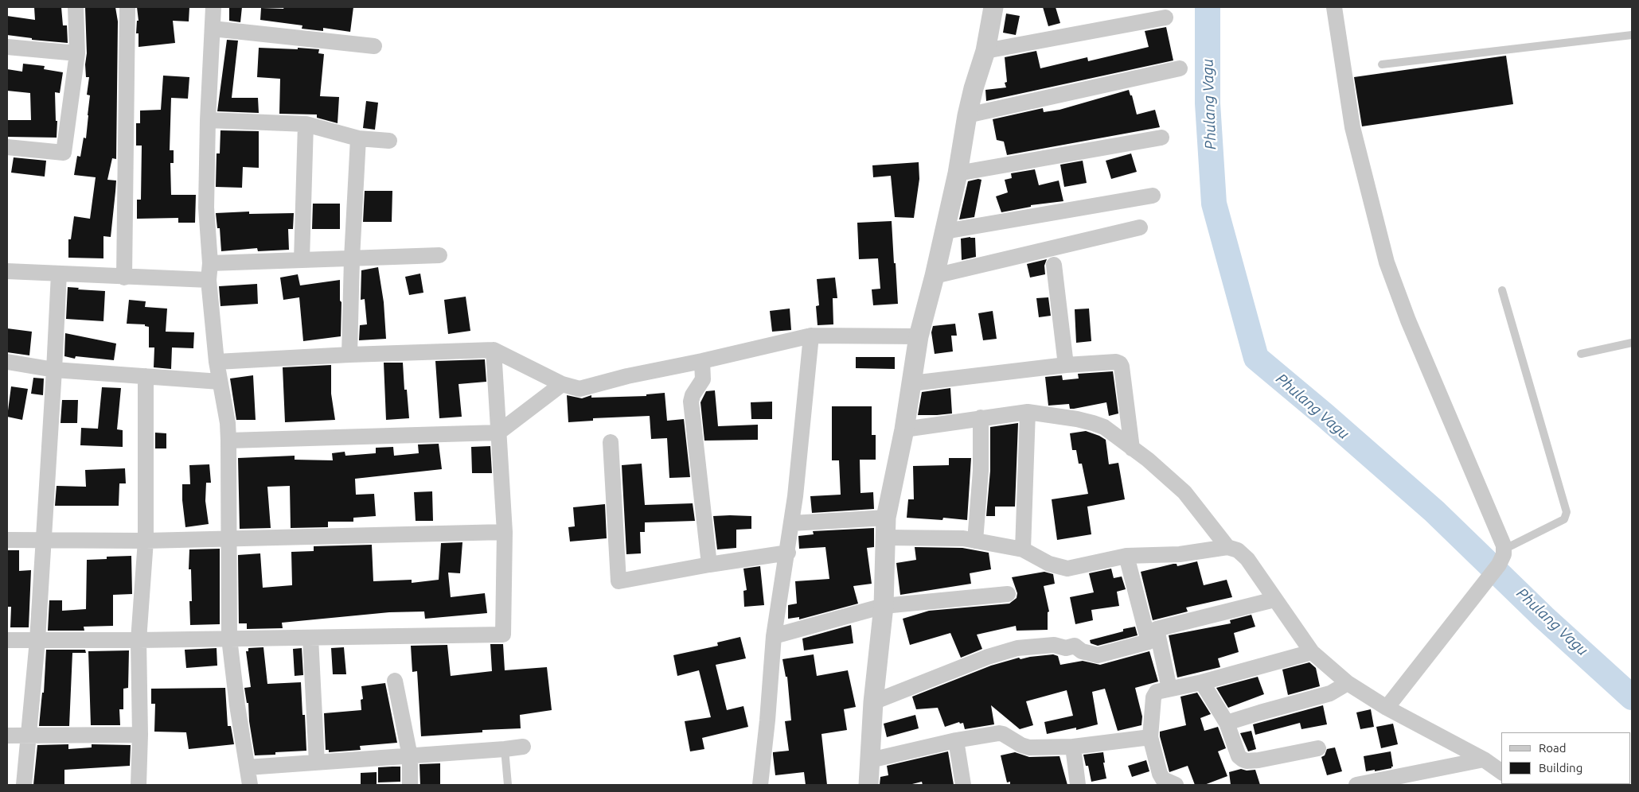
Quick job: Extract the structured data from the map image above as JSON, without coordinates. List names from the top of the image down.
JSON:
{
  "water": ["Phulang Vagu"],
  "legend": ["Road", "Building"]
}
